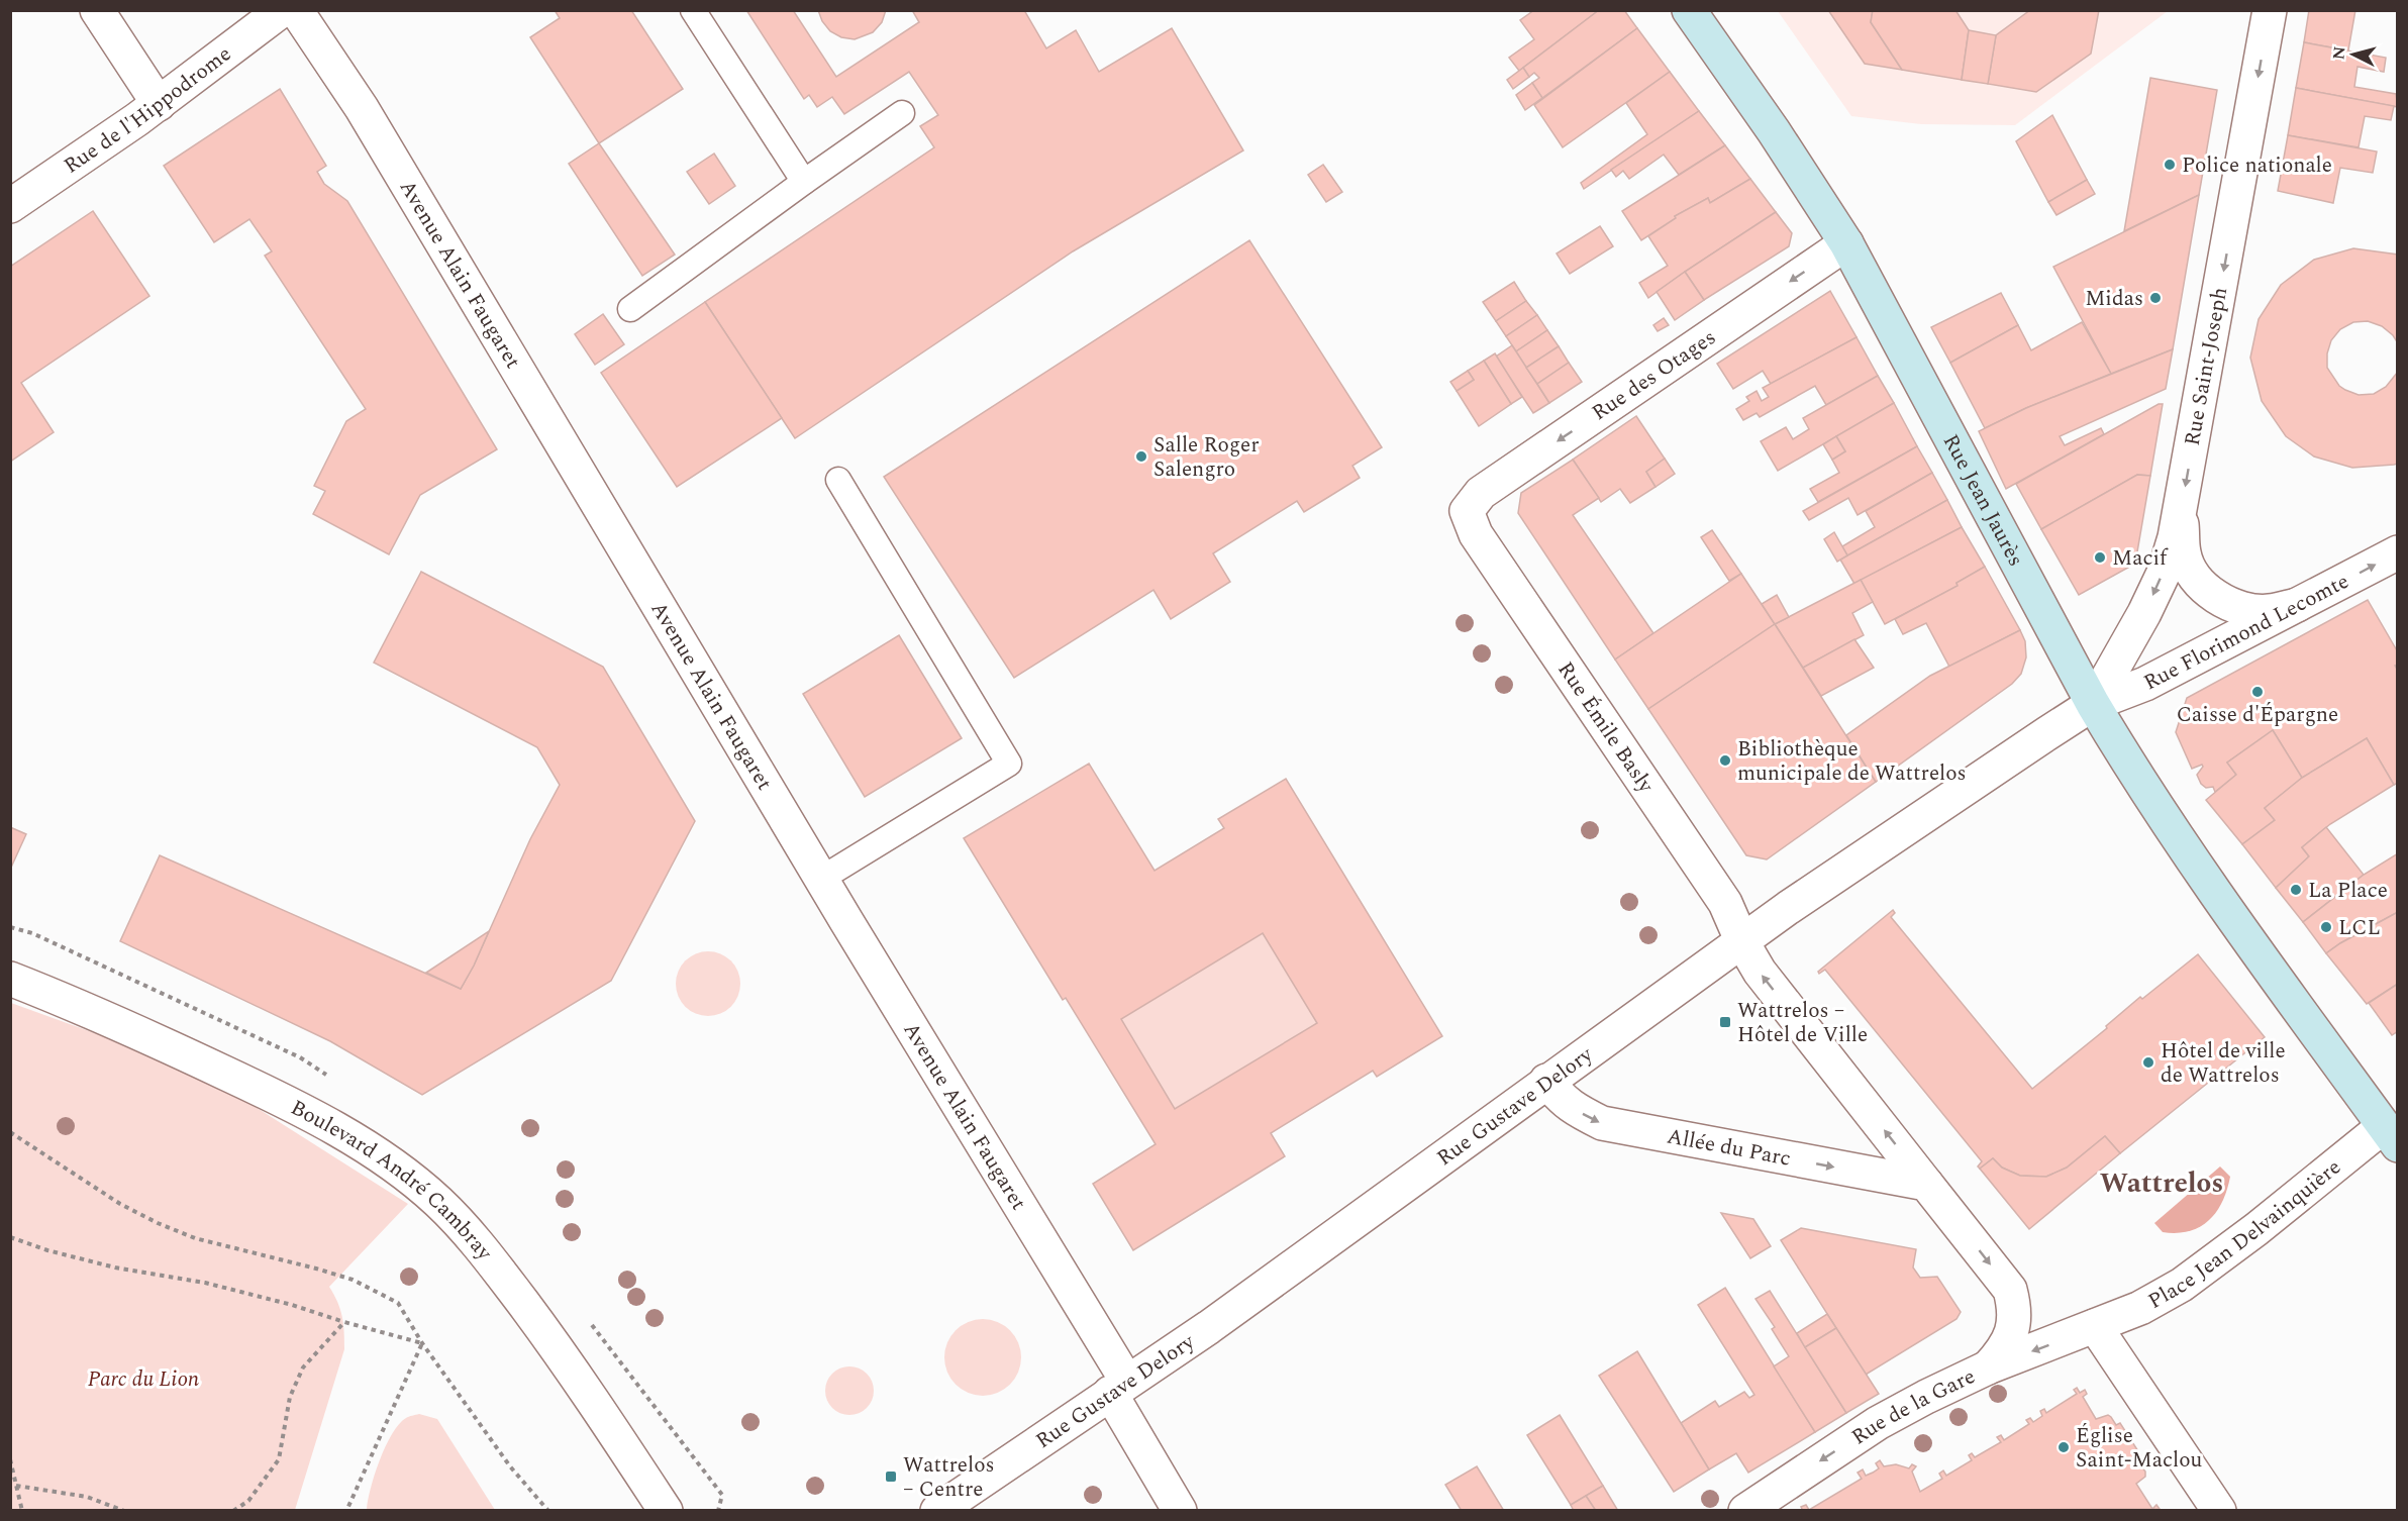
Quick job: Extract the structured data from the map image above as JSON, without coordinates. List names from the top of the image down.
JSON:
{
  "streets": {
    "main road": ["Rue Jean Jaurès", "Place Jean Delvainquière"],
    "street": [
      "Rue de l'Hippodrome",
      "Avenue Alain Faugaret",
      "Rue Saint-Joseph",
      "Rue des Otages",
      "Rue Florimond Lecomte",
      "Rue Émile Basly",
      "Rue Gustave Delory",
      "Allée du Parc",
      "Boulevard André Cambray",
      "Rue de la Gare"
    ]
  },
  "crossings": [
    ["Avenue Alain Faugaret", "Rue Gustave Delory"],
    ["Rue Saint-Joseph", "Rue Jean Jaurès"],
    ["Rue Saint-Joseph", "Rue Florimond Lecomte"],
    ["Rue Saint-Joseph", "Rue Gustave Delory"],
    ["Rue des Otages", "Rue Jean Jaurès"],
    ["Rue des Otages", "Rue Émile Basly"],
    ["Rue Jean Jaurès", "Rue Florimond Lecomte"],
    ["Rue Jean Jaurès", "Rue Gustave Delory"],
    ["Rue Jean Jaurès", "Place Jean Delvainquière"],
    ["Rue Florimond Lecomte", "Rue Gustave Delory"],
    ["Rue Émile Basly", "Rue Gustave Delory"],
    ["Rue Gustave Delory", "Allée du Parc"],
    ["Place Jean Delvainquière", "Rue de la Gare"]
  ],
  "one_way": [
    "Rue Saint-Joseph",
    "Rue des Otages",
    "Allée du Parc",
    "Rue de la Gare"
  ],
  "districts": ["Wattrelos"],
  "parks": ["Parc du Lion"],
  "places": {
    "other": [
      "Police nationale",
      "Midas",
      "Salle Roger Salengro",
      "Macif",
      "Caisse d'Épargne",
      "Bibliothèque municipale de Wattrelos",
      "La Place",
      "LCL",
      "Hôtel de ville de Wattrelos",
      "Église Saint-Maclou"
    ],
    "transit": ["Wattrelos – Hôtel de Ville", "Wattrelos – Centre"]
  },
  "north": "left"
}
